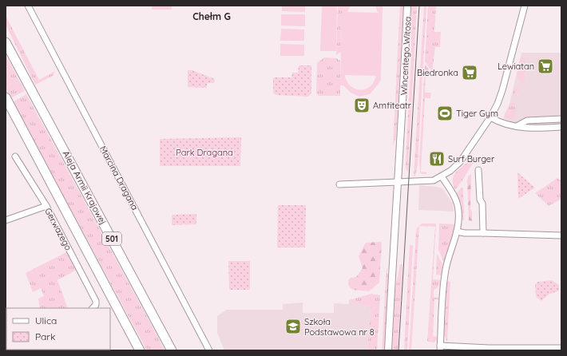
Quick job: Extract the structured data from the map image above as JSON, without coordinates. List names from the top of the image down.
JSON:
{
  "streets": {
    "main road": ["Aleja Armii Krajowej", "501"],
    "street": ["Wincentego Witosa", "Marcina Dragana", "Gerwazego"]
  },
  "districts": ["Chełm G"],
  "parks": ["Park Dragana"],
  "places": {
    "supermarket": ["Lewiatan", "Biedronka"],
    "theatre": ["Amfiteatr"],
    "sports": ["Tiger Gym"],
    "restaurant": ["Surf Burger"],
    "school or university": ["Szkoła Podstawowa nr 8"]
  },
  "legend": ["Ulica", "Park"]
}
